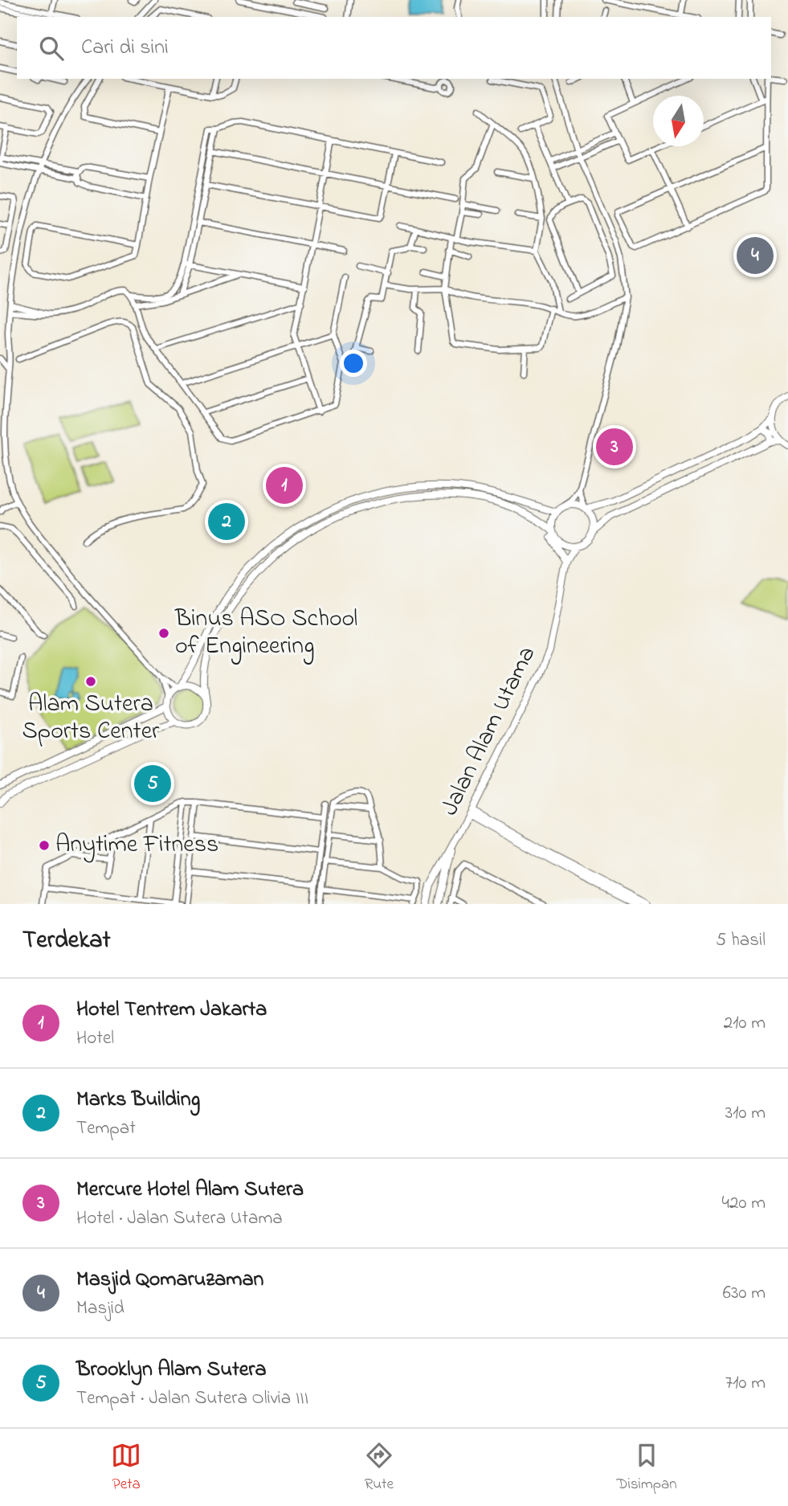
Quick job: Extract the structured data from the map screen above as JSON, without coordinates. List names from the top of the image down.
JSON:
{
  "streets": {
    "main road": ["Jalan Alam Utama"]
  },
  "places": ["Binus ASO School of Engineering", "Alam Sutera Sports Center", "Anytime Fitness"],
  "north": "bottom",
  "page": {
    "search": "Cari di sini",
    "pins": [
      "4",
      "3",
      "1",
      "2",
      "5"
    ],
    "heading": ["Terdekat", "5 hasil"],
    "list": [
      {
        "mark": "1",
        "name": "Hotel Tentrem Jakarta",
        "note": "Hotel",
        "value": "210 m"
      },
      {
        "mark": "2",
        "name": "Marks Building",
        "note": "Tempat",
        "value": "310 m"
      },
      {
        "mark": "3",
        "name": "Mercure Hotel Alam Sutera",
        "note": "Hotel · Jalan Sutera Utama",
        "value": "420 m"
      },
      {
        "mark": "4",
        "name": "Masjid Qomaruzaman",
        "note": "Masjid",
        "value": "630 m"
      },
      {
        "mark": "5",
        "name": "Brooklyn Alam Sutera",
        "note": "Tempat · Jalan Sutera Olivia III",
        "value": "710 m"
      }
    ],
    "nav": ["Peta", "Rute", "Disimpan"]
  }
}
